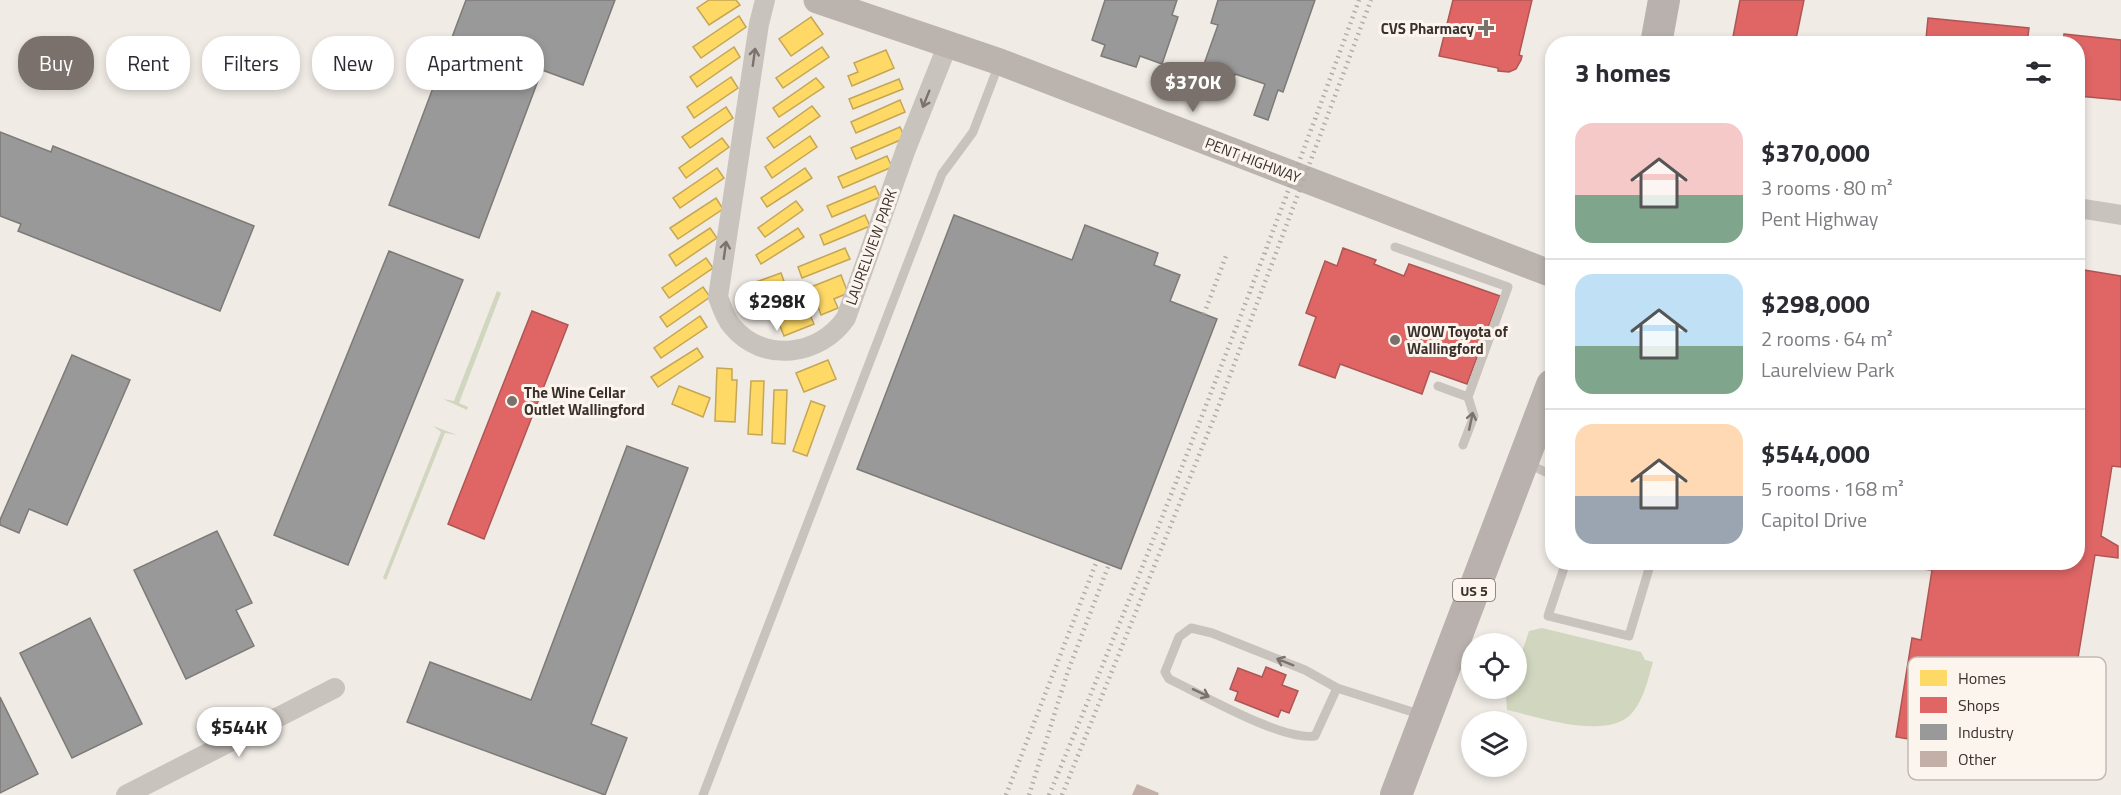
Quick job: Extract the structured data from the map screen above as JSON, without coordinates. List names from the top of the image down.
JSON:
{
  "streets": {
    "main road": ["US 5"],
    "street": ["PENT HIGHWAY", "LAURELVIEW PARK"]
  },
  "crossings": [
    ["PENT HIGHWAY", "LAURELVIEW PARK"]
  ],
  "places": {
    "health": ["CVS Pharmacy"],
    "other": ["WOW Toyota of Wallingford", "The Wine Cellar Outlet Wallingford"]
  },
  "legend": [
    "Homes",
    "Shops",
    "Industry",
    "Other"
  ],
  "page": {
    "chip": [
      "Buy",
      "Rent",
      "Filters",
      "New",
      "Apartment"
    ],
    "heading": "3 homes",
    "price": ["$370K", "$298K", "$544K"],
    "list": [
      {
        "name": "$370,000",
        "note": "3 rooms · 80 m² · Pent Highway"
      },
      {
        "name": "$298,000",
        "note": "2 rooms · 64 m² · Laurelview Park"
      },
      {
        "name": "$544,000",
        "note": "5 rooms · 168 m² · Capitol Drive"
      }
    ]
  }
}
